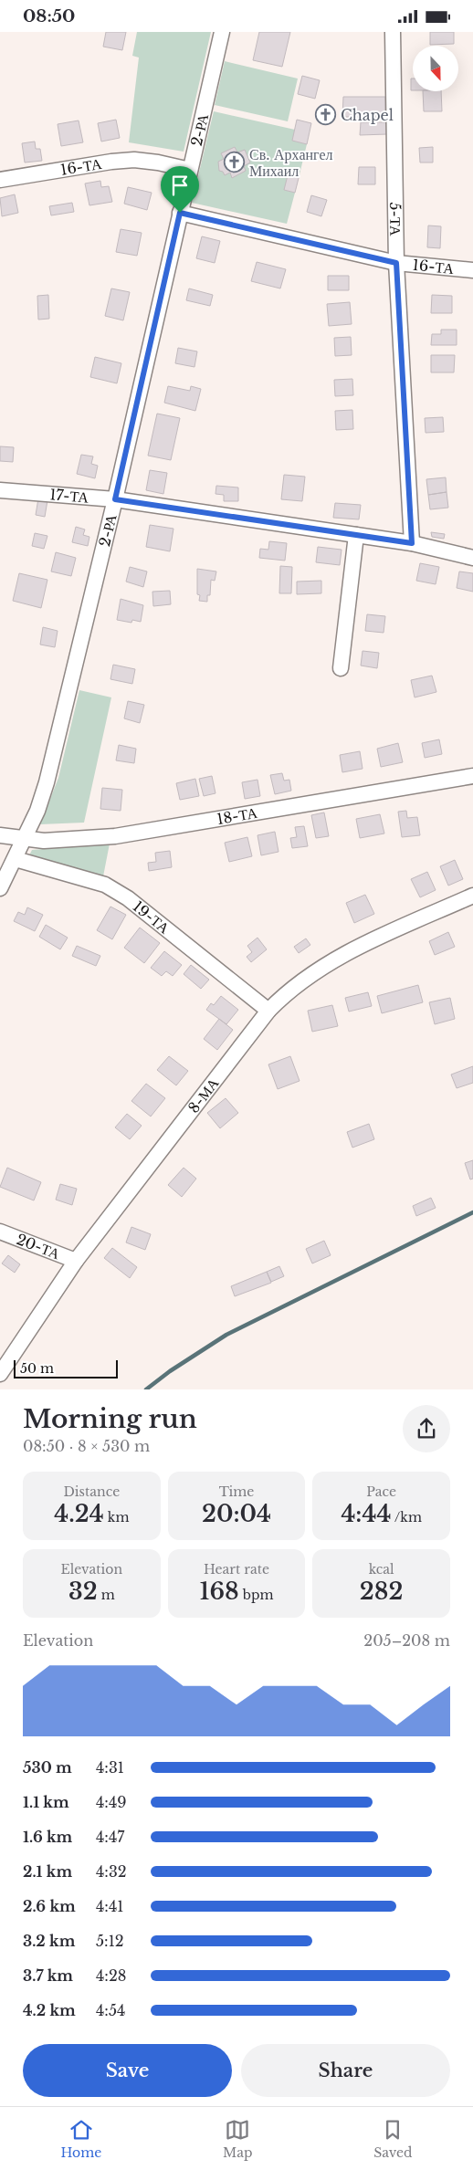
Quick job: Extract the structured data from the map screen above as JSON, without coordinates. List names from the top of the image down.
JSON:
{
  "streets": {
    "street": [
      "2-РА",
      "16-ТА",
      "5-ТА",
      "17-ТА",
      "18-ТА",
      "19-ТА",
      "8-МА",
      "20-ТА"
    ]
  },
  "crossings": [
    ["2-РА", "16-ТА"],
    ["2-РА", "17-ТА"],
    ["2-РА", "18-ТА"],
    ["2-РА", "19-ТА"],
    ["16-ТА", "5-ТА"],
    ["5-ТА", "17-ТА"],
    ["19-ТА", "8-МА"],
    ["8-МА", "20-ТА"]
  ],
  "places": {
    "church": ["Chapel", "Св. Архангел Михаил"]
  },
  "scale_bar": "50 m",
  "north": "bottom",
  "page": {
    "status": "08:50",
    "scale": "50 m",
    "heading": ["Morning run", "08:50 · 8 × 530 m"],
    "stats": [
      ["Distance", "4.24 km"],
      ["Time", "20:04"],
      ["Pace", "4:44 /km"],
      ["Elevation", "32 m"],
      ["Heart rate", "168 bpm"],
      ["kcal", "282"]
    ],
    "chart": ["Elevation", "205–208 m"],
    "list": [
      {
        "name": "530 m",
        "note": "4:31"
      },
      {
        "name": "1.1 km",
        "note": "4:49"
      },
      {
        "name": "1.6 km",
        "note": "4:47"
      },
      {
        "name": "2.1 km",
        "note": "4:32"
      },
      {
        "name": "2.6 km",
        "note": "4:41"
      },
      {
        "name": "3.2 km",
        "note": "5:12"
      },
      {
        "name": "3.7 km",
        "note": "4:28"
      },
      {
        "name": "4.2 km",
        "note": "4:54"
      }
    ],
    "buttons": ["Save", "Share"],
    "tabs": ["Home", "Map", "Saved"]
  }
}
